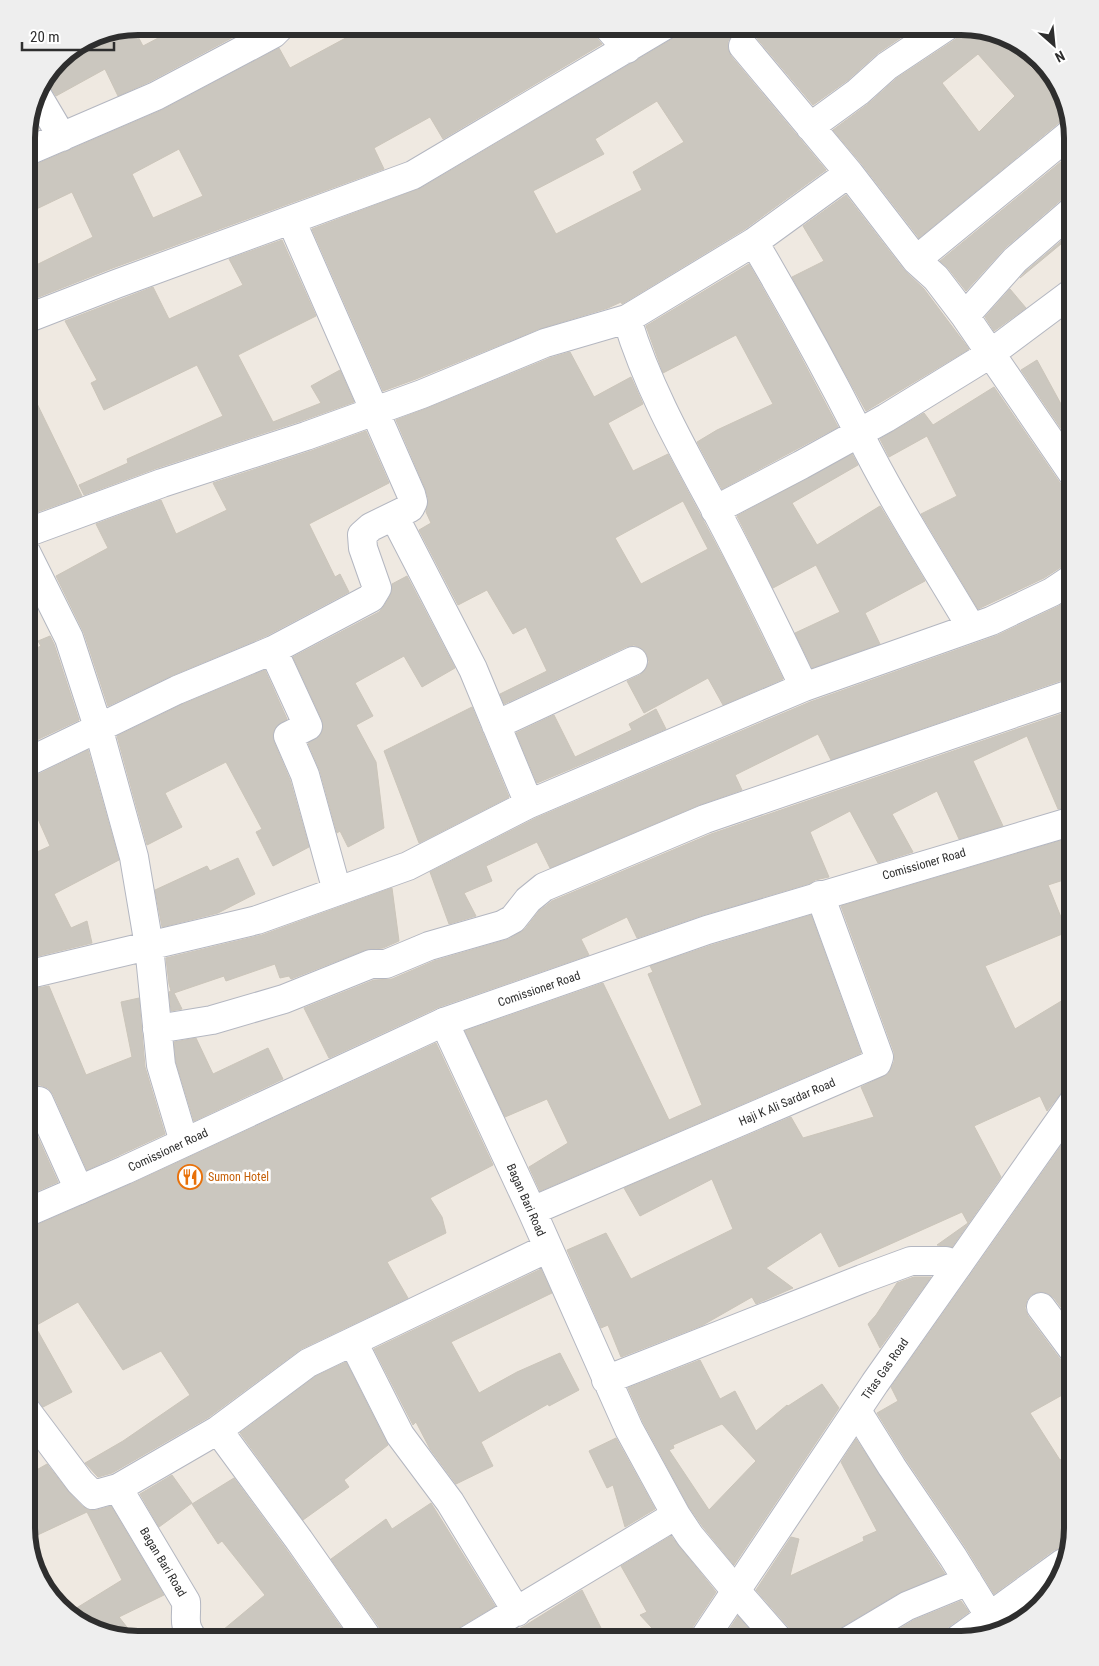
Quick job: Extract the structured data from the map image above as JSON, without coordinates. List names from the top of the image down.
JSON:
{
  "streets": {
    "street": [
      "Comissioner Road",
      "Haji K Ali Sardar Road",
      "Bagan Bari Road",
      "Titas Gas Road"
    ]
  },
  "crossings": [
    ["Comissioner Road", "Haji K Ali Sardar Road"],
    ["Comissioner Road", "Bagan Bari Road"],
    ["Haji K Ali Sardar Road", "Bagan Bari Road"],
    ["Bagan Bari Road", "Titas Gas Road"]
  ],
  "places": {
    "restaurant": ["Sumon Hotel"]
  },
  "scale_bar": "20 m",
  "north": "bottom right"
}
